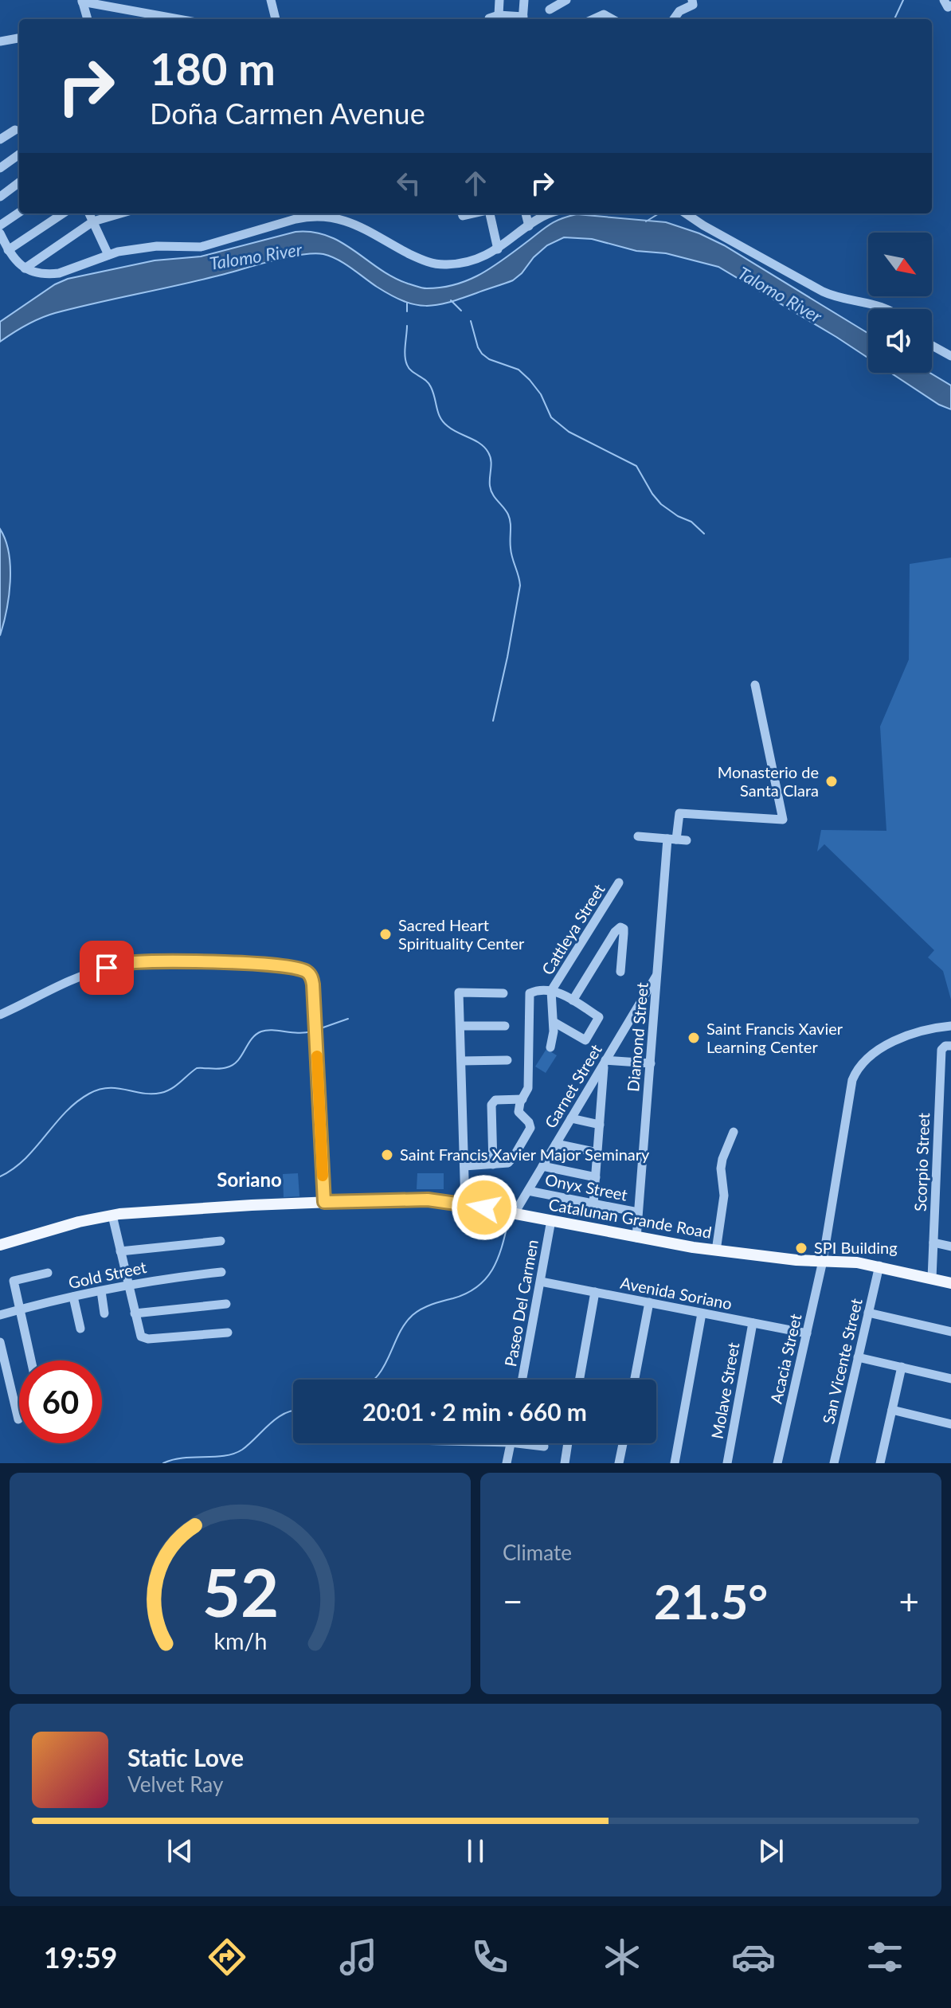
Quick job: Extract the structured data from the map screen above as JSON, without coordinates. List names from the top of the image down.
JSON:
{
  "streets": {
    "main road": ["Catalunan Grande Road"],
    "street": [
      "Cattleya Street",
      "Diamond Street",
      "Garnet Street",
      "Scorpio Street",
      "Onyx Street",
      "Gold Street",
      "Avenida Soriano",
      "Paseo Del Carmen",
      "Acacia Street",
      "San Vicente Street",
      "Molave Street"
    ]
  },
  "crossings": [
    ["Diamond Street", "Garnet Street"],
    ["Diamond Street", "Onyx Street"],
    ["Diamond Street", "Catalunan Grande Road"],
    ["Garnet Street", "Onyx Street"],
    ["Garnet Street", "Catalunan Grande Road"],
    ["Scorpio Street", "Catalunan Grande Road"],
    ["Catalunan Grande Road", "Paseo Del Carmen"],
    ["Catalunan Grande Road", "Acacia Street"],
    ["Catalunan Grande Road", "San Vicente Street"],
    ["Avenida Soriano", "Paseo Del Carmen"],
    ["Avenida Soriano", "Acacia Street"],
    ["Avenida Soriano", "Molave Street"]
  ],
  "districts": ["Soriano"],
  "water": ["Talomo River"],
  "places": [
    "Monasterio de Santa Clara",
    "Sacred Heart Spirituality Center",
    "Saint Francis Xavier Learning Center",
    "Saint Francis Xavier Major Seminary",
    "SPI Building"
  ],
  "north": "bottom right",
  "page": {
    "turn": ["180 m", "Doña Carmen Avenue"],
    "limit": "60",
    "trip": "20:01 · 2 min · 660 m",
    "tile": "Climate",
    "heat": ["−", "21.5°", "+"],
    "song": ["Static Love", "Velvet Ray"],
    "tabs": "19:59",
    "gauge": ["52", "km/h"]
  }
}
